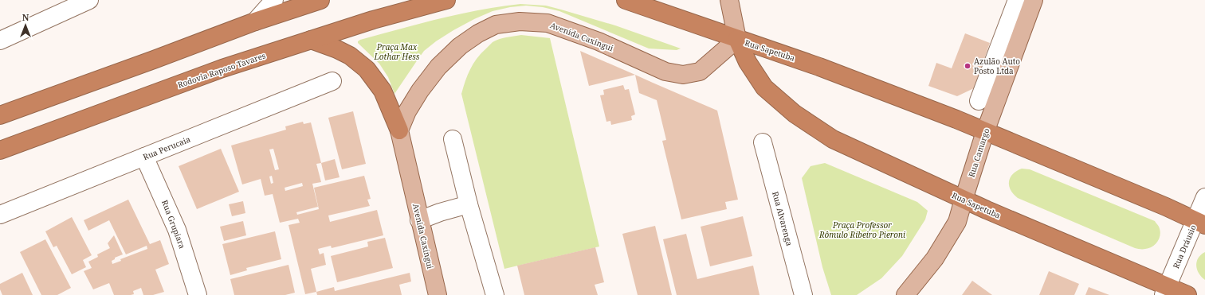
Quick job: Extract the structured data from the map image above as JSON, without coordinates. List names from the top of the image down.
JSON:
{
  "streets": {
    "highway": ["Rua Sapetuba", "Rodovia Raposo Tavares"],
    "main road": ["Avenida Caxingui", "Rua Camargo"],
    "street": [
      "Rua Perucaia",
      "Rua Alvarenga",
      "Rua Grupiara",
      "Rua Dráusio"
    ]
  },
  "crossings": [
    ["Avenida Caxingui", "Rua Sapetuba"],
    ["Rua Sapetuba", "Rua Camargo"],
    ["Rua Sapetuba", "Rua Dráusio"],
    ["Rua Perucaia", "Rua Grupiara"]
  ],
  "parks": ["Praça Max Lothar Hess", "Praça Professor Rômulo Ribeiro Pieroni"],
  "places": ["Azulão Auto Posto Ltda"],
  "north": "top"
}
